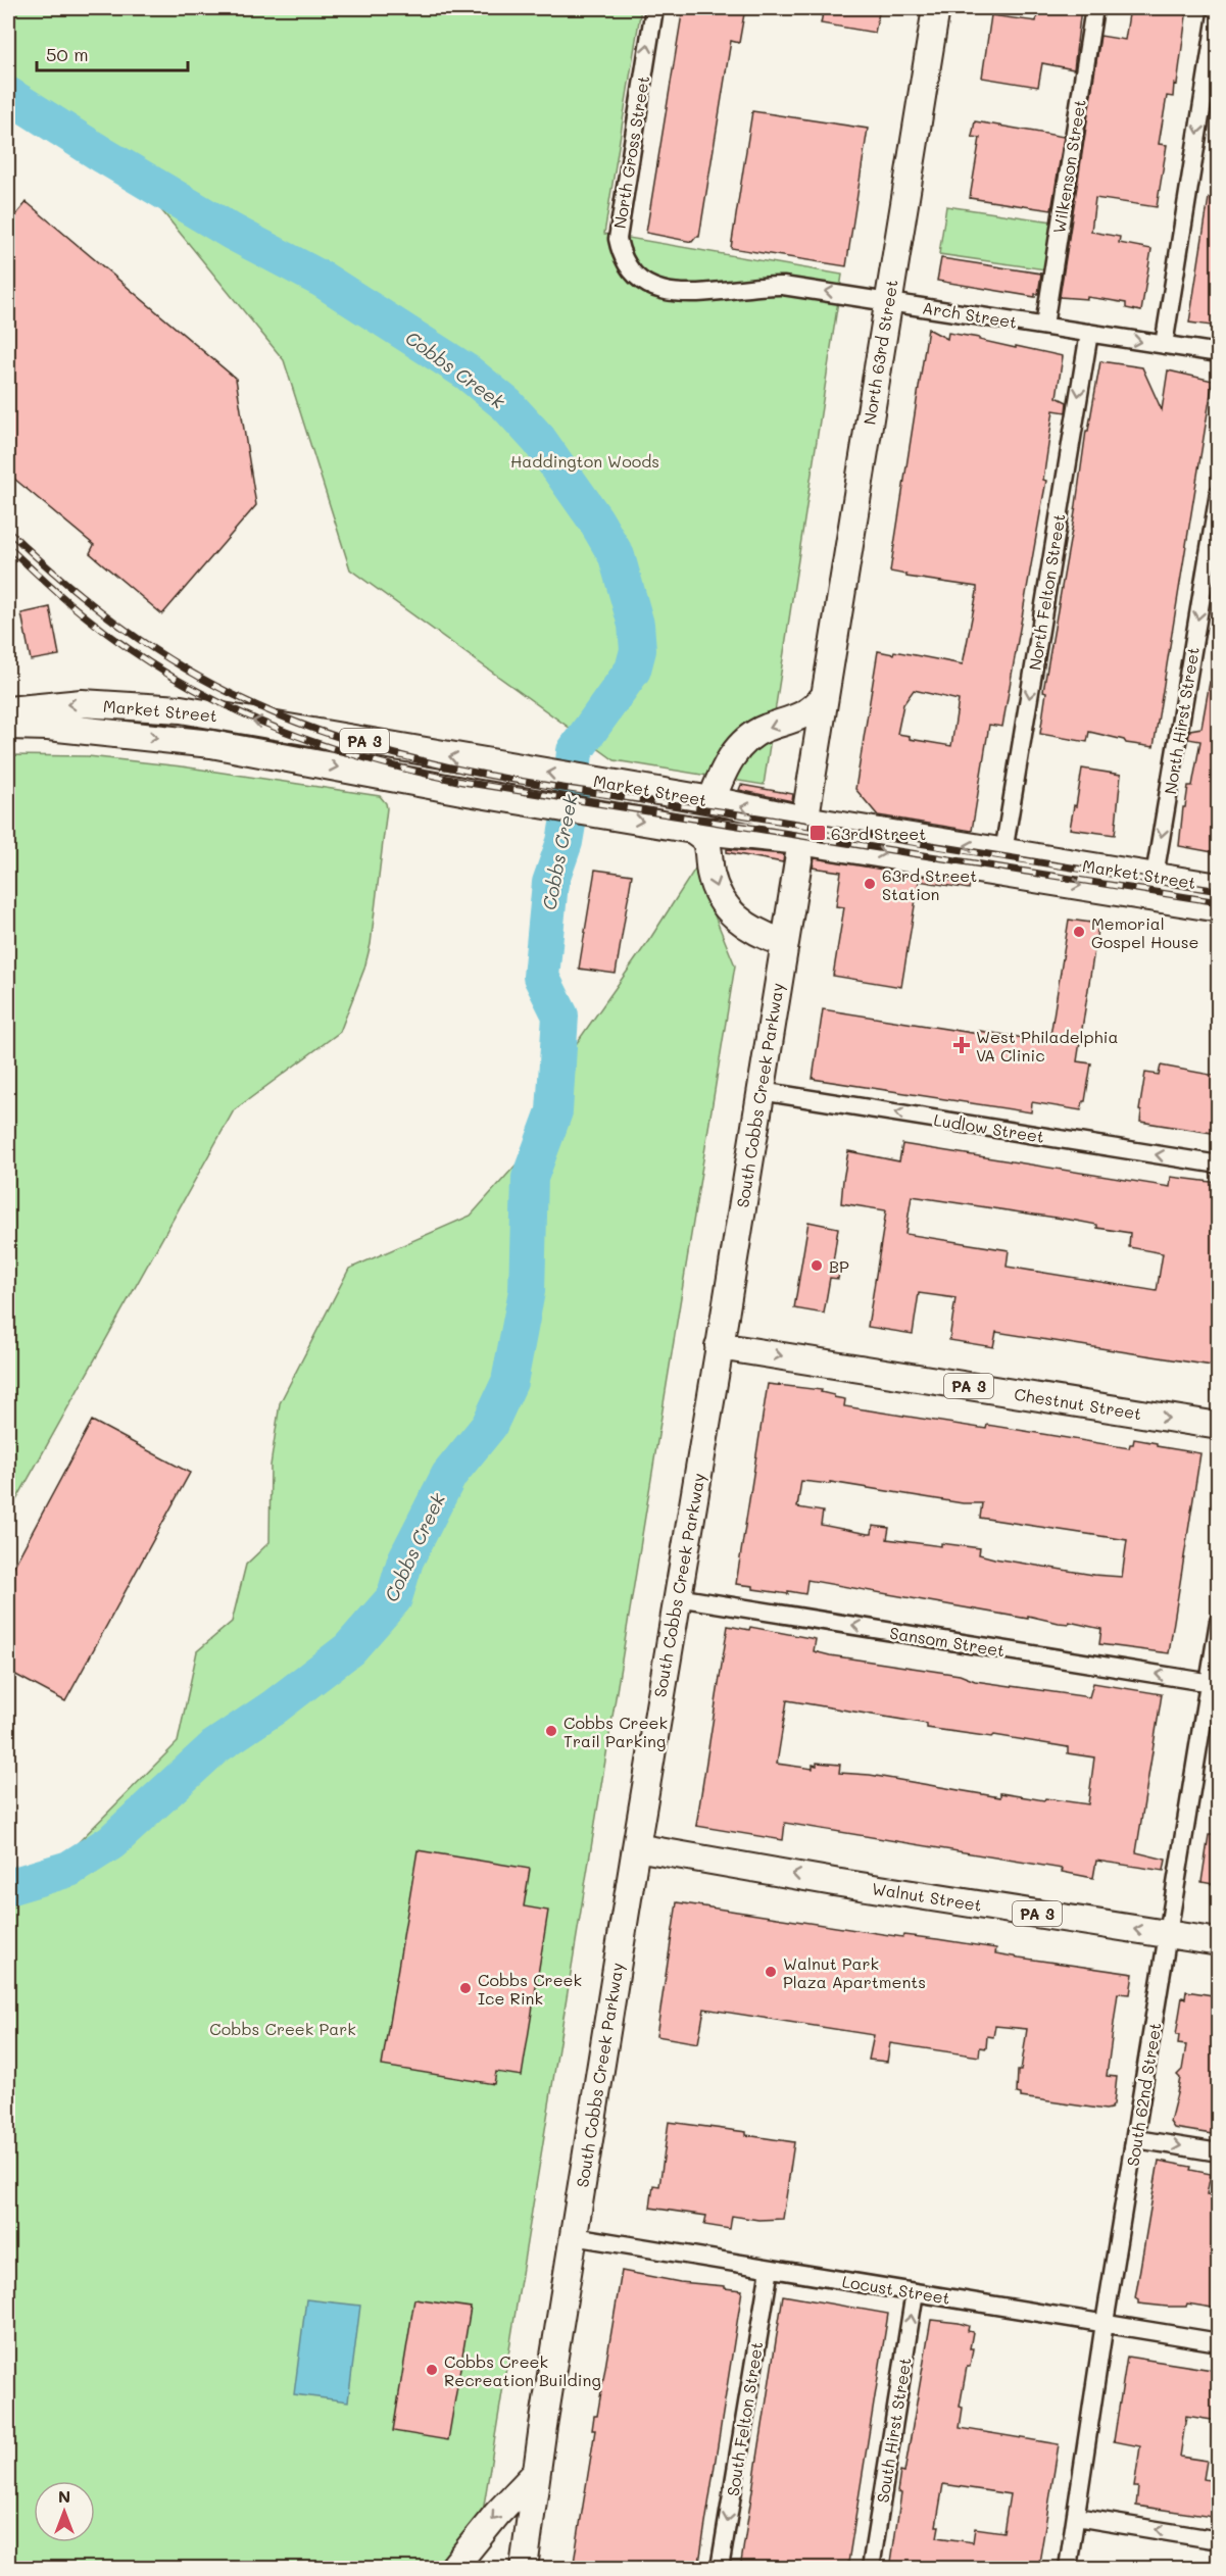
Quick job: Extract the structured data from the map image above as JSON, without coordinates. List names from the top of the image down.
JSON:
{
  "streets": {
    "main road": [
      "North 63rd Street",
      "Market Street",
      "PA 3",
      "South Cobbs Creek Parkway",
      "Chestnut Street",
      "Walnut Street"
    ],
    "street": [
      "North Gross Street",
      "Wilkenson Street",
      "Arch Street",
      "North Felton Street",
      "North Hirst Street",
      "Ludlow Street",
      "Sansom Street",
      "South 62nd Street",
      "Locust Street",
      "South Felton Street",
      "South Hirst Street"
    ]
  },
  "crossings": [
    ["North Gross Street", "Arch Street"],
    ["Wilkenson Street", "Arch Street"],
    ["Arch Street", "North 63rd Street"],
    ["Arch Street", "North Felton Street"],
    ["North 63rd Street", "Market Street"],
    ["North 63rd Street", "South Cobbs Creek Parkway"],
    ["North Felton Street", "Market Street"],
    ["Market Street", "North Hirst Street"],
    ["Market Street", "South Cobbs Creek Parkway"],
    ["South Cobbs Creek Parkway", "Ludlow Street"],
    ["South Cobbs Creek Parkway", "Chestnut Street"],
    ["South Cobbs Creek Parkway", "Sansom Street"],
    ["South Cobbs Creek Parkway", "Walnut Street"],
    ["South Cobbs Creek Parkway", "Locust Street"],
    ["Sansom Street", "South 62nd Street"],
    ["Walnut Street", "South 62nd Street"],
    ["South 62nd Street", "Locust Street"],
    ["Locust Street", "South Felton Street"],
    ["Locust Street", "South Hirst Street"]
  ],
  "one_way": [
    "North Gross Street",
    "North Felton Street",
    "North Hirst Street",
    "Ludlow Street",
    "Chestnut Street",
    "Sansom Street",
    "Walnut Street",
    "South Felton Street",
    "South Hirst Street"
  ],
  "water": ["Cobbs Creek"],
  "parks": ["Haddington Woods", "Cobbs Creek Park"],
  "places": {
    "transit": ["63rd Street"],
    "other": [
      "63rd Street Station",
      "Memorial Gospel House",
      "BP",
      "Cobbs Creek Trail Parking",
      "Walnut Park Plaza Apartments",
      "Cobbs Creek Ice Rink",
      "Cobbs Creek Recreation Building"
    ],
    "health": ["West Philadelphia VA Clinic"]
  },
  "scale_bar": "50 m",
  "north": "top"
}
